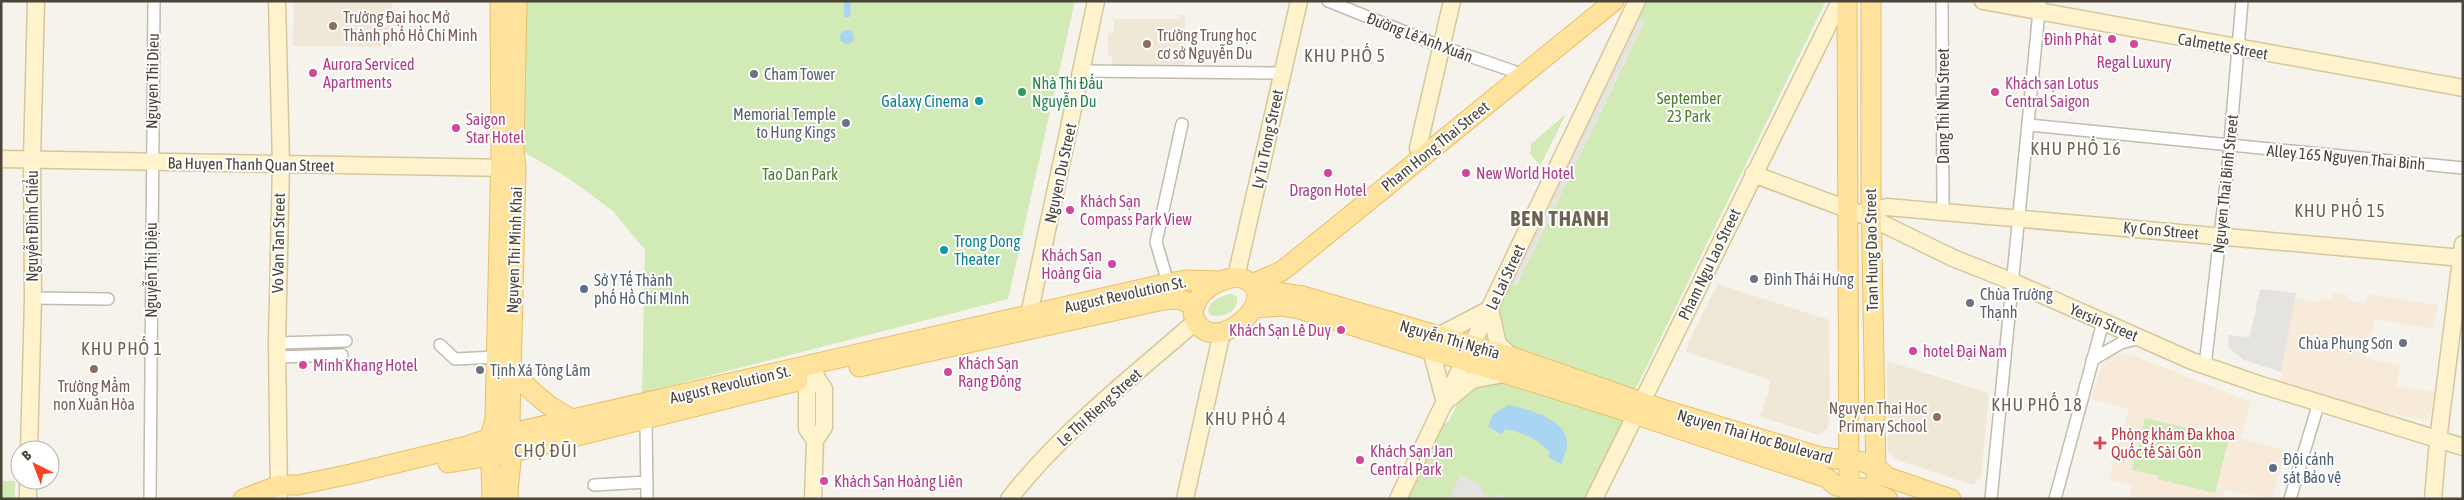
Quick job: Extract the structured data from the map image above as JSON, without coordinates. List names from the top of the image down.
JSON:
{
  "streets": {
    "main road": [
      "Calmette Street",
      "Ly Tu Trong Street",
      "Pham Hong Thai Street",
      "Ba Huyen Thanh Quan Street",
      "Nguyen Du Street",
      "Nguyễn Đình Chiểu",
      "Ky Con Street",
      "Vo Van Tan Street",
      "Nguyen Thi Minh Khai",
      "Tran Hung Dao Street",
      "Pham Ngu Lao Street",
      "Le Lai Street",
      "August Revolution St.",
      "Yersin Street",
      "Nguyễn Thị Nghĩa",
      "Le Thi Rieng Street",
      "Nguyen Thai Hoc Boulevard"
    ],
    "street": [
      "Đường Lê Anh Xuân",
      "Nguyen Thi Dieu",
      "Dang Thi Nhu Street",
      "Alley 165 Nguyen Thai Binh",
      "Nguyen Thai Binh Street",
      "Nguyễn Thị Diệu"
    ]
  },
  "crossings": [
    ["Đường Lê Anh Xuân", "Pham Hong Thai Street"],
    ["Calmette Street", "Nguyen Thai Binh Street"],
    ["Nguyen Thi Dieu", "Ba Huyen Thanh Quan Street"],
    ["Nguyen Thi Dieu", "Nguyễn Thị Diệu"],
    ["Dang Thi Nhu Street", "Ky Con Street"],
    ["Ly Tu Trong Street", "Pham Hong Thai Street"],
    ["Ly Tu Trong Street", "August Revolution St."],
    ["Ly Tu Trong Street", "Nguyễn Thị Nghĩa"],
    ["Ly Tu Trong Street", "Le Thi Rieng Street"],
    ["Pham Hong Thai Street", "August Revolution St."],
    ["Pham Hong Thai Street", "Nguyễn Thị Nghĩa"],
    ["Pham Hong Thai Street", "Le Thi Rieng Street"],
    ["Alley 165 Nguyen Thai Binh", "Nguyen Thai Binh Street"],
    ["Ba Huyen Thanh Quan Street", "Nguyễn Đình Chiểu"],
    ["Ba Huyen Thanh Quan Street", "Vo Van Tan Street"],
    ["Ba Huyen Thanh Quan Street", "Nguyen Thi Minh Khai"],
    ["Ba Huyen Thanh Quan Street", "Nguyễn Thị Diệu"],
    ["Nguyen Du Street", "August Revolution St."],
    ["Nguyen Thai Binh Street", "Ky Con Street"],
    ["Nguyen Thai Binh Street", "Yersin Street"],
    ["Ky Con Street", "Tran Hung Dao Street"],
    ["Ky Con Street", "Yersin Street"],
    ["Vo Van Tan Street", "August Revolution St."],
    ["Nguyen Thi Minh Khai", "August Revolution St."],
    ["Tran Hung Dao Street", "Yersin Street"],
    ["Tran Hung Dao Street", "Nguyen Thai Hoc Boulevard"],
    ["Pham Ngu Lao Street", "Yersin Street"],
    ["Pham Ngu Lao Street", "Nguyễn Thị Nghĩa"],
    ["Pham Ngu Lao Street", "Nguyen Thai Hoc Boulevard"],
    ["Le Lai Street", "Nguyễn Thị Nghĩa"],
    ["August Revolution St.", "Nguyễn Thị Nghĩa"],
    ["August Revolution St.", "Le Thi Rieng Street"],
    ["Nguyễn Thị Nghĩa", "Le Thi Rieng Street"],
    ["Nguyễn Thị Nghĩa", "Nguyen Thai Hoc Boulevard"]
  ],
  "districts": [
    "KHU PHỐ 5",
    "KHU PHỐ 16",
    "KHU PHỐ 15",
    "BEN THANH",
    "KHU PHỐ 1",
    "KHU PHỐ 18",
    "KHU PHỐ 4",
    "CHỢ ĐŨI"
  ],
  "parks": ["September 23 Park", "Tao Dan Park"],
  "places": {
    "other": [
      "Trường Đại học Mở Thành phố Hồ Chí Minh",
      "Đình Phát",
      "Trường Trung học cơ sở Nguyễn Du",
      "Regal Luxury",
      "Aurora Serviced Apartments",
      "Cham Tower",
      "Nhà Thi Đấu Nguyễn Du",
      "Khách sạn Lotus Central Saigon",
      "Galaxy Cinema",
      "Memorial Temple to Hung Kings",
      "Saigon Star Hotel",
      "Dragon Hotel",
      "New World Hotel",
      "Khách Sạn Compass Park View",
      "Trong Dong Theater",
      "Khách Sạn Hoàng Gia",
      "Đình Thái Hưng",
      "Sở Y Tế Thành phố Hồ Chí MInh",
      "Chùa Trường Thạnh",
      "Khách Sạn Lê Duy",
      "Chùa Phụng Sơn",
      "hotel Đại Nam",
      "Minh Khang Hotel",
      "Trường Mầm non Xuân Hòa",
      "Tịnh Xá Tòng Lâm",
      "Khách Sạn Rạng Đông",
      "Nguyen Thai Hoc Primary School",
      "Khách Sạn Jan Central Park",
      "Đội cảnh sát Bảo vệ",
      "Khách Sạn Hoàng Liên"
    ],
    "health": ["Phòng khám Đa khoa Quốc tế Sài Gòn"]
  },
  "north": "top left"
}
